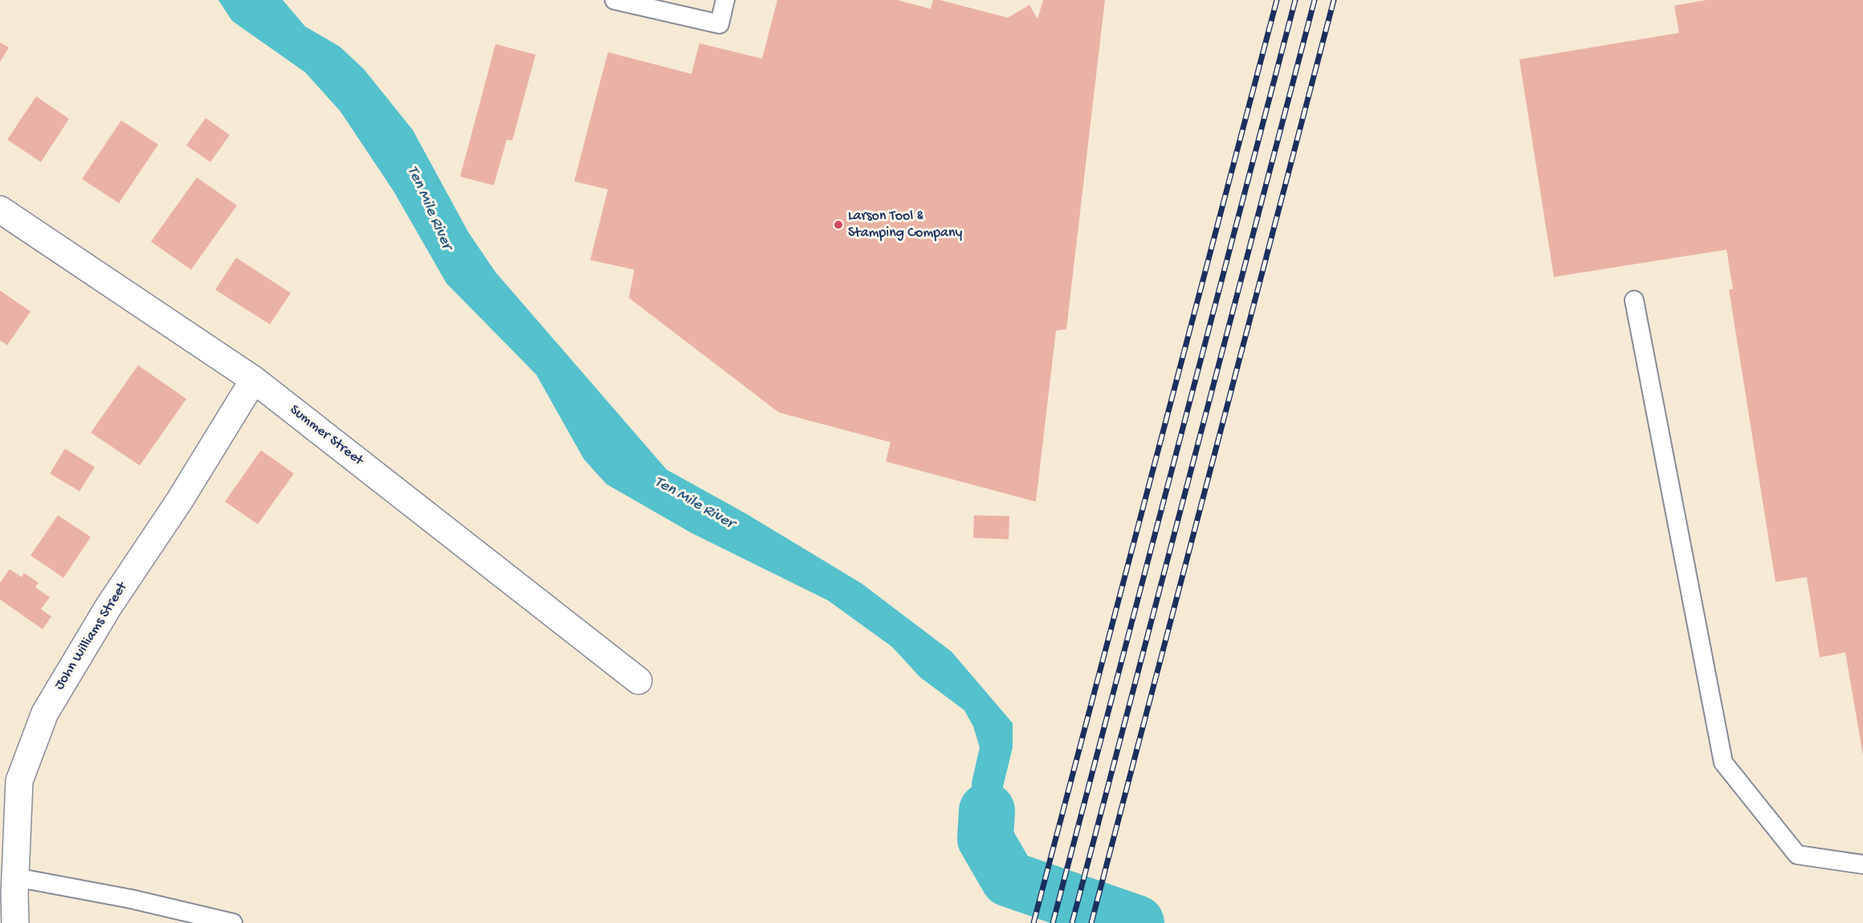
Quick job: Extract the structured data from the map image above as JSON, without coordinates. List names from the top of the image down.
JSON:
{
  "streets": {
    "street": ["Summer Street", "John Williams Street"]
  },
  "crossings": [
    ["Summer Street", "John Williams Street"]
  ],
  "water": ["Ten Mile River"],
  "places": ["Larson Tool & Stamping Company"]
}
